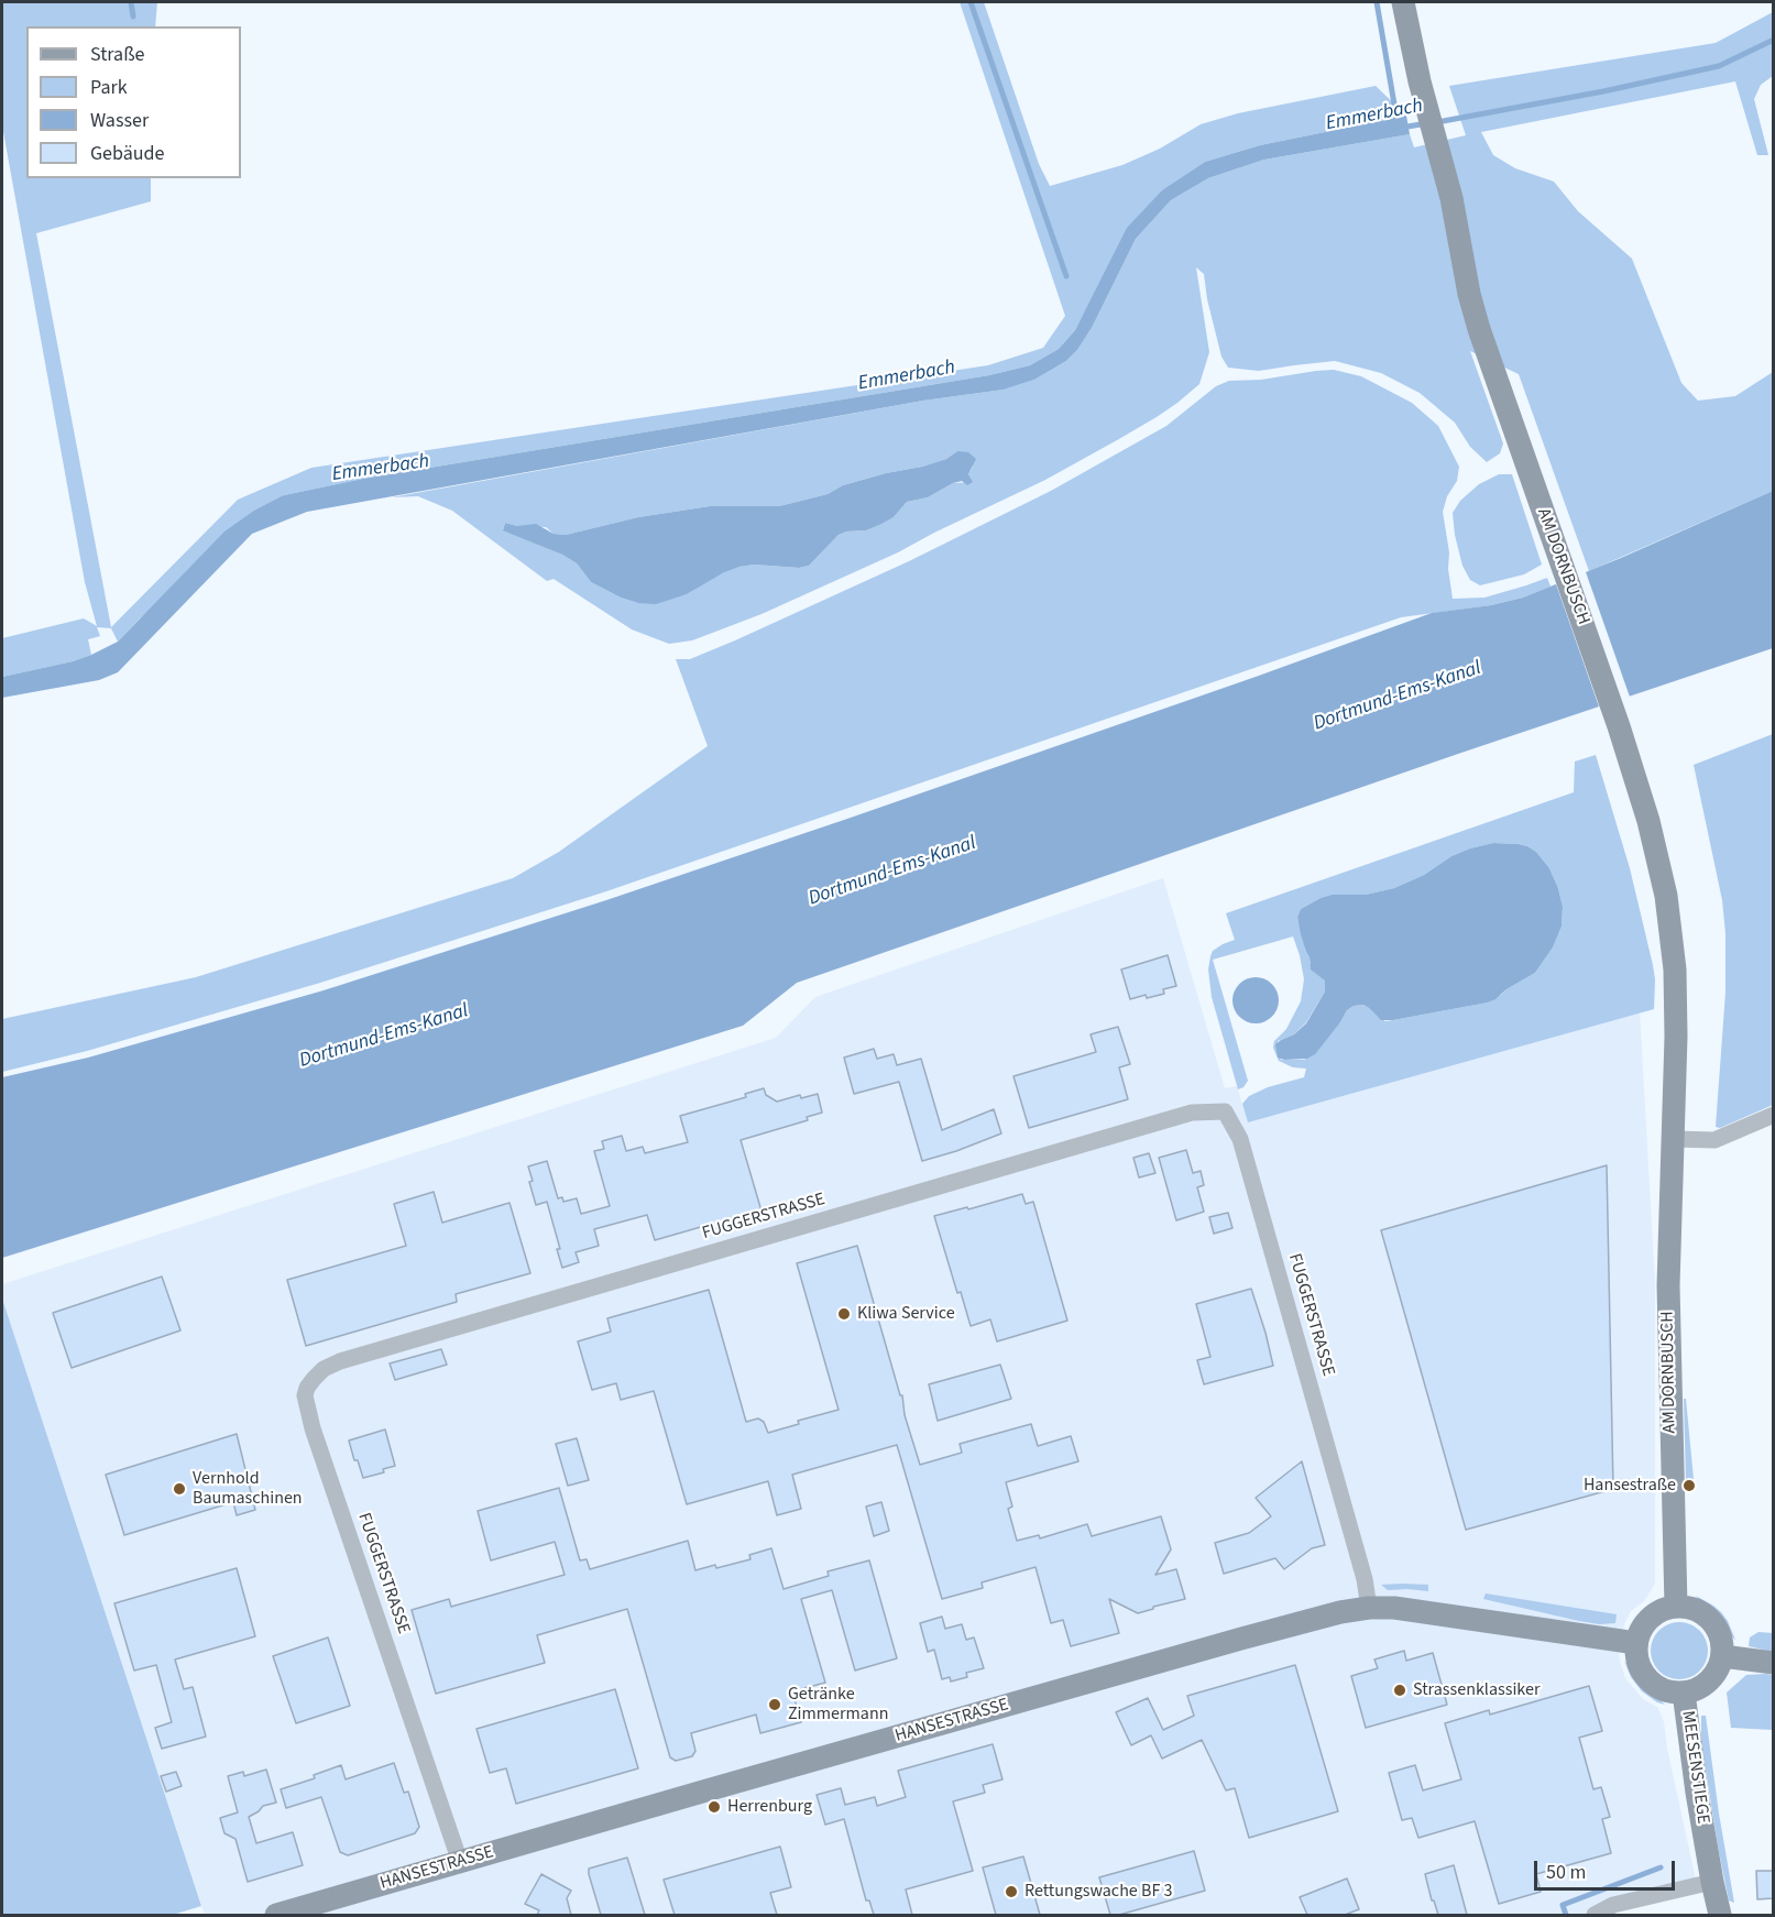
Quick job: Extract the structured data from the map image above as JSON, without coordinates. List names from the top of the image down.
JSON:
{
  "streets": {
    "street": [
      "AM DORNBUSCH",
      "FUGGERSTRASSE",
      "HANSESTRASSE",
      "MEESENSTIEGE"
    ]
  },
  "crossings": [
    ["AM DORNBUSCH", "HANSESTRASSE"],
    ["AM DORNBUSCH", "MEESENSTIEGE"],
    ["FUGGERSTRASSE", "HANSESTRASSE"],
    ["HANSESTRASSE", "MEESENSTIEGE"]
  ],
  "water": ["Emmerbach", "Dortmund-Ems-Kanal"],
  "places": [
    "Kliwa Service",
    "Hansestraße",
    "Vernhold Baumaschinen",
    "Strassenklassiker",
    "Getränke Zimmermann",
    "Herrenburg",
    "Rettungswache BF 3"
  ],
  "legend": [
    "Straße",
    "Park",
    "Wasser",
    "Gebäude"
  ],
  "scale_bar": "50 m"
}
